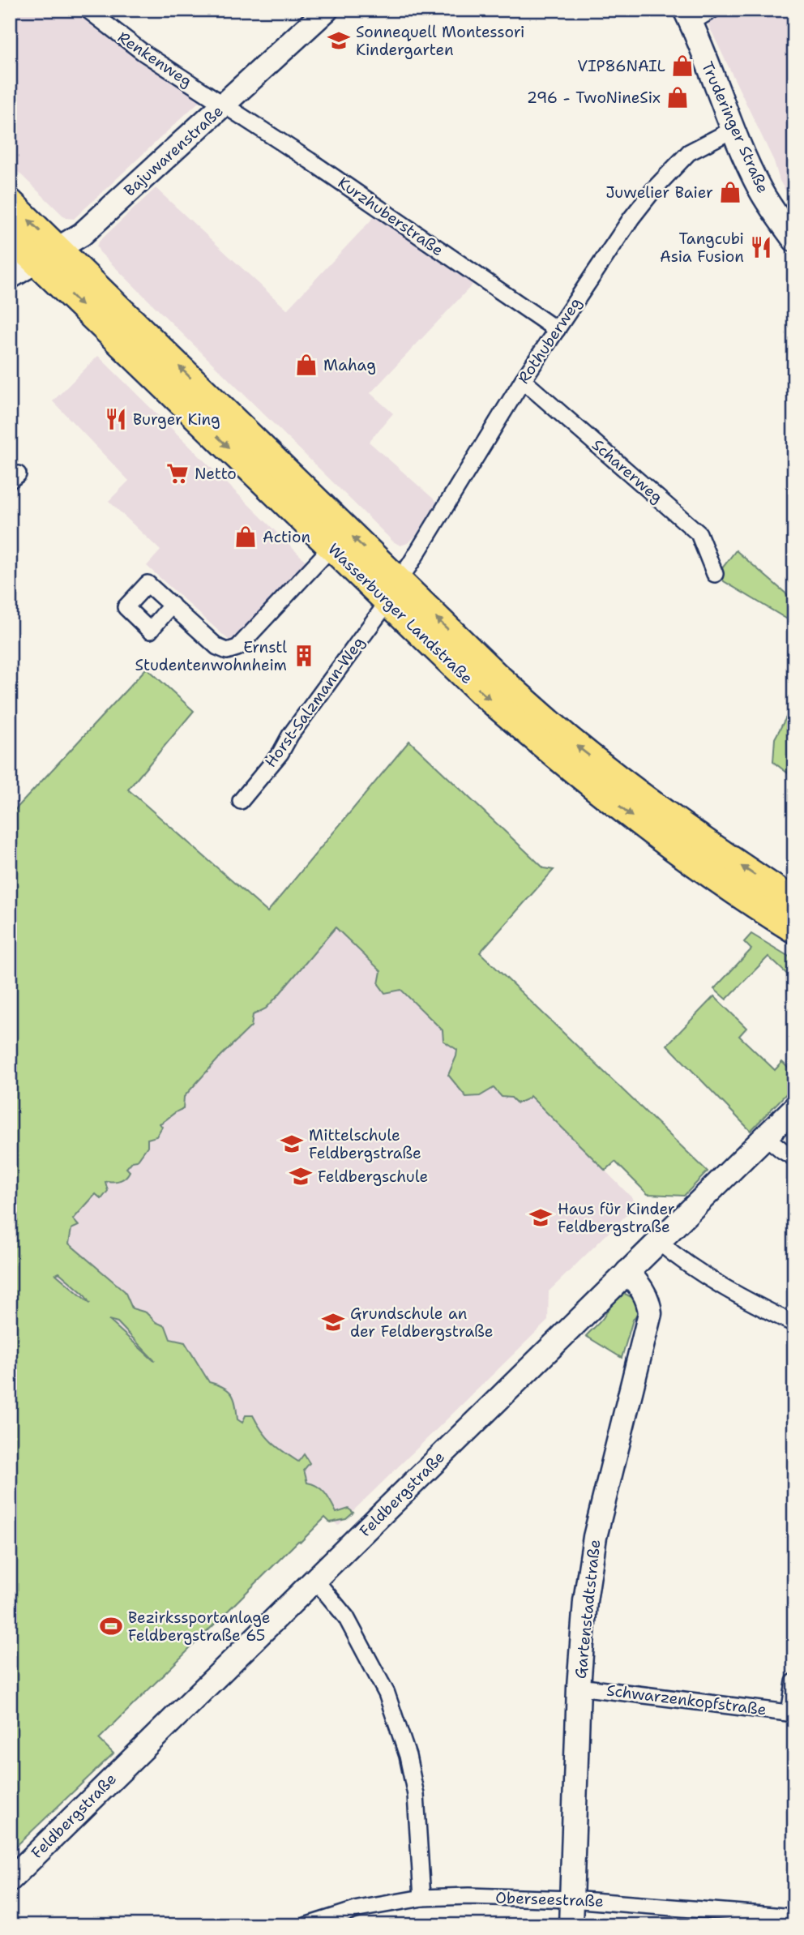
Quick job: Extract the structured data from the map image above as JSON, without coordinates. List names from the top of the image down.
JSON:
{
  "streets": {
    "main road": ["Wasserburger Landstraße"],
    "street": [
      "Renkenweg",
      "Truderinger Straße",
      "Bajuwarenstraße",
      "Kurzhuberstraße",
      "Rothuberweg",
      "Scharerweg",
      "Horst-Salzmann-Weg",
      "Feldbergstraße",
      "Gartenstadtstraße",
      "Schwarzenkopfstraße",
      "Oberseestraße"
    ]
  },
  "crossings": [
    ["Renkenweg", "Bajuwarenstraße"],
    ["Renkenweg", "Kurzhuberstraße"],
    ["Truderinger Straße", "Rothuberweg"],
    ["Bajuwarenstraße", "Kurzhuberstraße"],
    ["Bajuwarenstraße", "Wasserburger Landstraße"],
    ["Kurzhuberstraße", "Rothuberweg"],
    ["Rothuberweg", "Scharerweg"],
    ["Rothuberweg", "Wasserburger Landstraße"],
    ["Rothuberweg", "Horst-Salzmann-Weg"],
    ["Wasserburger Landstraße", "Horst-Salzmann-Weg"],
    ["Feldbergstraße", "Gartenstadtstraße"],
    ["Gartenstadtstraße", "Schwarzenkopfstraße"],
    ["Gartenstadtstraße", "Oberseestraße"]
  ],
  "places": {
    "school or university": [
      "Sonnequell Montessori Kindergarten",
      "Mittelschule Feldbergstraße",
      "Feldbergschule",
      "Haus für Kinder Feldbergstraße",
      "Grundschule an der Feldbergstraße"
    ],
    "shop": [
      "VIP86NAIL",
      "296 - TwoNineSix",
      "Juwelier Baier",
      "Mahag",
      "Action"
    ],
    "restaurant": ["Tangcubi Asia Fusion", "Burger King"],
    "supermarket": ["Netto"],
    "building": ["Ernstl Studentenwohnheim"],
    "sports": ["Bezirkssportanlage Feldbergstraße 65"]
  }
}
